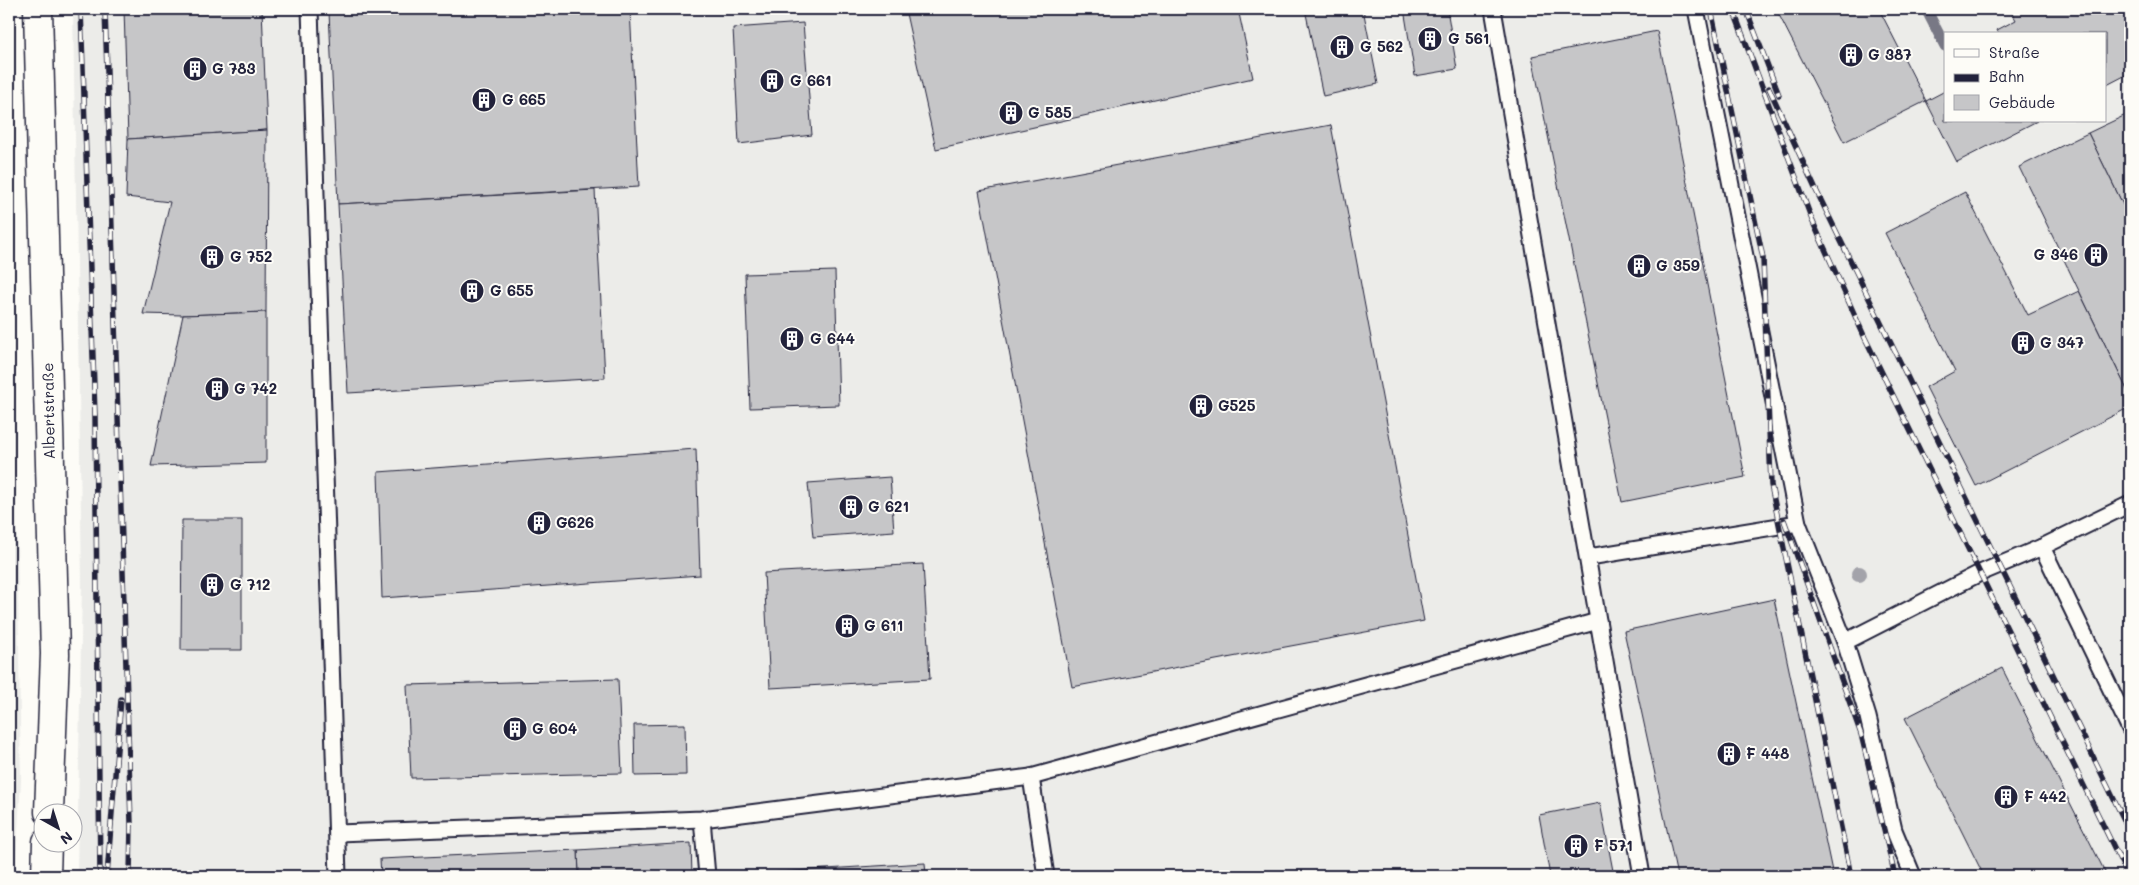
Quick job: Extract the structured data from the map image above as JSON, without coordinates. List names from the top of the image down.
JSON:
{
  "streets": {
    "street": ["Albertstraße"]
  },
  "places": {
    "building": [
      "G 561",
      "G 562",
      "G 387",
      "G 783",
      "G 661",
      "G 665",
      "G 585",
      "G 346",
      "G 752",
      "G 359",
      "G 655",
      "G 644",
      "G 347",
      "G 742",
      "G525",
      "G 621",
      "G626",
      "G 712",
      "G 611",
      "G 604",
      "F 448",
      "F 442",
      "F 571"
    ]
  },
  "legend": ["Straße", "Bahn", "Gebäude"],
  "north": "bottom right"
}
